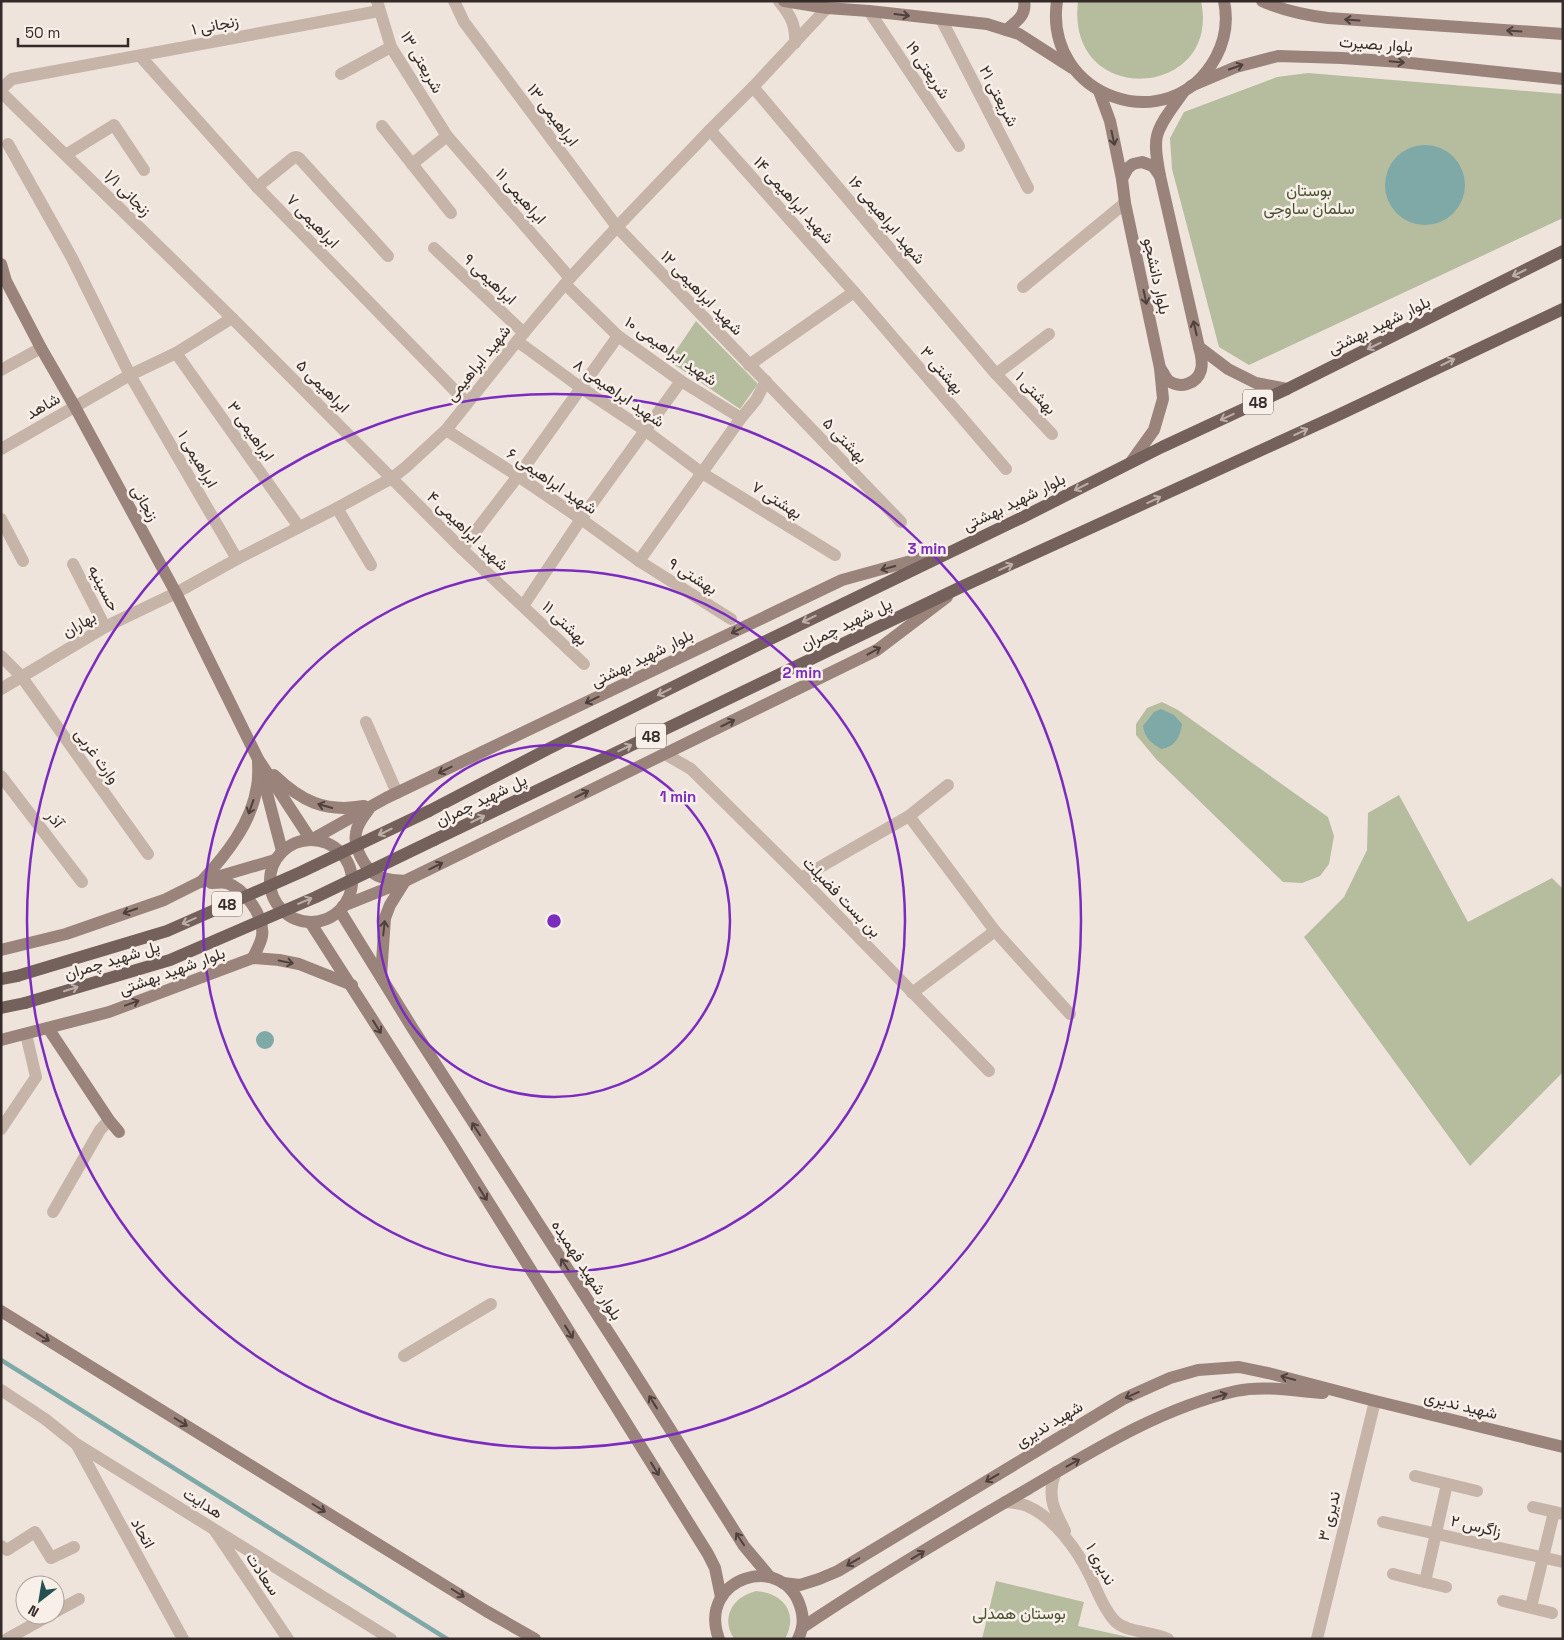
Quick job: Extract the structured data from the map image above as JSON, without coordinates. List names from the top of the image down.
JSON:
{
  "streets": {
    "main road": [
      "بلوار بصیرت",
      "بلوار دانشجو",
      "بلوار شهید بهشتی",
      "48",
      "زنجانی",
      "پل شهید چمران",
      "بلوار شهید فهمیده",
      "شهید ندیری"
    ],
    "street": [
      "زنجانی ۱",
      "شریعتی ۱۳",
      "شریعتی ۱۹",
      "شریعتی ۲۱",
      "ابراهیمی ۱۳",
      "زنجانی ۱/۱",
      "ابراهیمی ۱۱",
      "شهید ابراهیمی ۱۴",
      "شهید ابراهیمی ۱۶",
      "ابراهیمی ۷",
      "ابراهیمی ۹",
      "شهید ابراهیمی ۱۲",
      "شهید ابراهیمی ۱۰",
      "شهید ابراهیمی",
      "بهشتی ۳",
      "ابراهیمی ۵",
      "شهید ابراهیمی ۸",
      "بهشتی ۱",
      "شاهد",
      "ابراهیمی ۳",
      "بهشتی ۵",
      "ابراهیمی ۱",
      "شهید ابراهیمی ۶",
      "بهشتی ۷",
      "شهید ابراهیمی ۴",
      "بهشتی ۹",
      "حسینیه",
      "بهشتی ۱۱",
      "بهاران",
      "وارث غربی",
      "آذر",
      "بن بست فضیلت",
      "هدایت",
      "ندیری ۳",
      "زاگرس ۲",
      "اتحاد",
      "ندیری ۱",
      "سعادت"
    ]
  },
  "crossings": [
    ["زنجانی ۱", "شریعتی ۱۳"],
    ["زنجانی ۱", "زنجانی ۱/۱"],
    ["زنجانی ۱", "ابراهیمی ۷"],
    ["بلوار بصیرت", "بلوار دانشجو"],
    ["شریعتی ۱۳", "ابراهیمی ۱۱"],
    ["ابراهیمی ۱۳", "شهید ابراهیمی ۱۲"],
    ["ابراهیمی ۱۳", "شهید ابراهیمی"],
    ["زنجانی ۱/۱", "ابراهیمی ۵"],
    ["زنجانی ۱/۱", "شاهد"],
    ["ابراهیمی ۱۱", "شهید ابراهیمی ۱۰"],
    ["ابراهیمی ۱۱", "شهید ابراهیمی"],
    ["شهید ابراهیمی ۱۴", "شهید ابراهیمی"],
    ["شهید ابراهیمی ۱۴", "بهشتی ۳"],
    ["شهید ابراهیمی ۱۶", "شهید ابراهیمی"],
    ["شهید ابراهیمی ۱۶", "بهشتی ۱"],
    ["ابراهیمی ۷", "شهید ابراهیمی"],
    ["بلوار دانشجو", "بلوار شهید بهشتی"],
    ["ابراهیمی ۹", "شهید ابراهیمی"],
    ["ابراهیمی ۹", "شهید ابراهیمی ۸"],
    ["شهید ابراهیمی ۱۲", "شهید ابراهیمی"],
    ["شهید ابراهیمی ۱۲", "بهشتی ۵"],
    ["بلوار شهید بهشتی", "پل شهید چمران"],
    ["بلوار شهید بهشتی", "بلوار شهید فهمیده"],
    ["شهید ابراهیمی ۱۰", "شهید ابراهیمی"],
    ["شهید ابراهیمی", "ابراهیمی ۵"],
    ["شهید ابراهیمی", "شهید ابراهیمی ۸"],
    ["شهید ابراهیمی", "ابراهیمی ۳"],
    ["شهید ابراهیمی", "ابراهیمی ۱"],
    ["شهید ابراهیمی", "شهید ابراهیمی ۶"],
    ["شهید ابراهیمی", "زنجانی"],
    ["شهید ابراهیمی", "شهید ابراهیمی ۴"],
    ["شهید ابراهیمی", "بهاران"],
    ["ابراهیمی ۵", "شاهد"],
    ["ابراهیمی ۵", "شهید ابراهیمی ۴"],
    ["شهید ابراهیمی ۸", "بهشتی ۷"],
    ["48", "پل شهید چمران"],
    ["شاهد", "ابراهیمی ۳"],
    ["شاهد", "ابراهیمی ۱"],
    ["شاهد", "زنجانی"],
    ["شهید ابراهیمی ۶", "بهشتی ۹"],
    ["زنجانی", "بهاران"],
    ["شهید ابراهیمی ۴", "بهشتی ۱۱"],
    ["حسینیه", "بهاران"],
    ["بهاران", "وارث غربی"],
    ["شهید ندیری", "ندیری ۳"],
    ["شهید ندیری", "ندیری ۱"],
    ["هدایت", "اتحاد"],
    ["هدایت", "سعادت"]
  ],
  "parks": ["بوستان سلمان ساوجی", "بوستان همدلی"],
  "scale_bar": "50 m",
  "north": "bottom left",
  "rings": ["3 min", "2 min", "1 min"]
}
